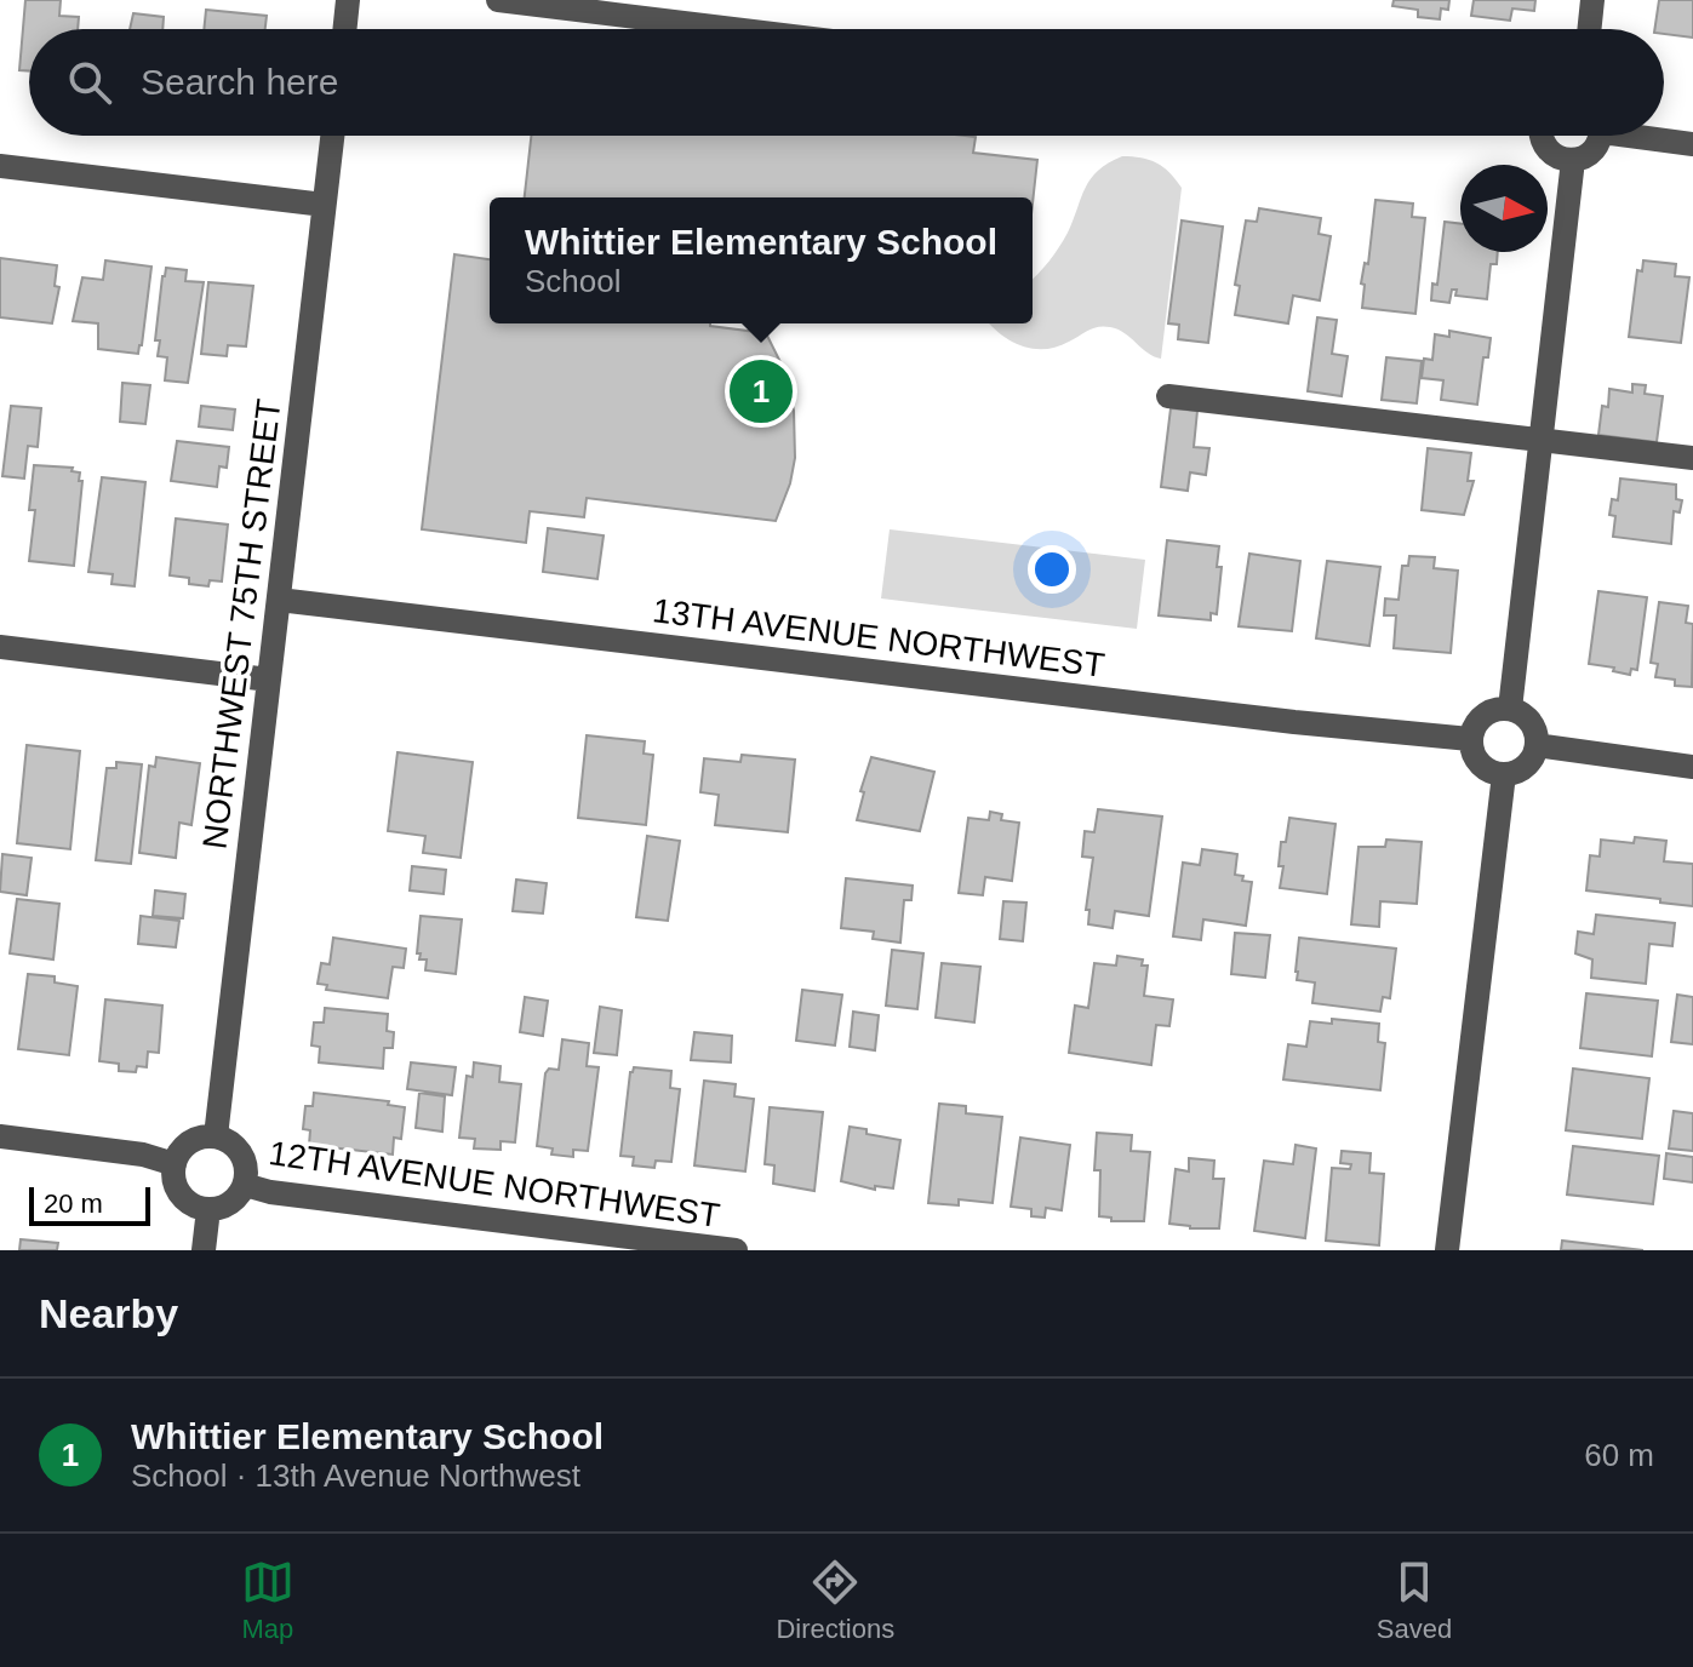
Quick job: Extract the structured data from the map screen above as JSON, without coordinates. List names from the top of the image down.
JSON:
{
  "streets": {
    "street": ["NORTHWEST 75TH STREET", "13TH AVENUE NORTHWEST", "12TH AVENUE NORTHWEST"]
  },
  "crossings": [
    ["NORTHWEST 75TH STREET", "13TH AVENUE NORTHWEST"],
    ["NORTHWEST 75TH STREET", "12TH AVENUE NORTHWEST"]
  ],
  "scale_bar": "20 m",
  "north": "right",
  "page": {
    "search": "Search here",
    "popup": ["Whittier Elementary School", "School"],
    "pins": "1",
    "scale": "20 m",
    "heading": "Nearby",
    "list": [
      {
        "mark": "1",
        "name": "Whittier Elementary School",
        "note": "School · 13th Avenue Northwest",
        "value": "60 m"
      }
    ],
    "nav": ["Map", "Directions", "Saved"]
  }
}
